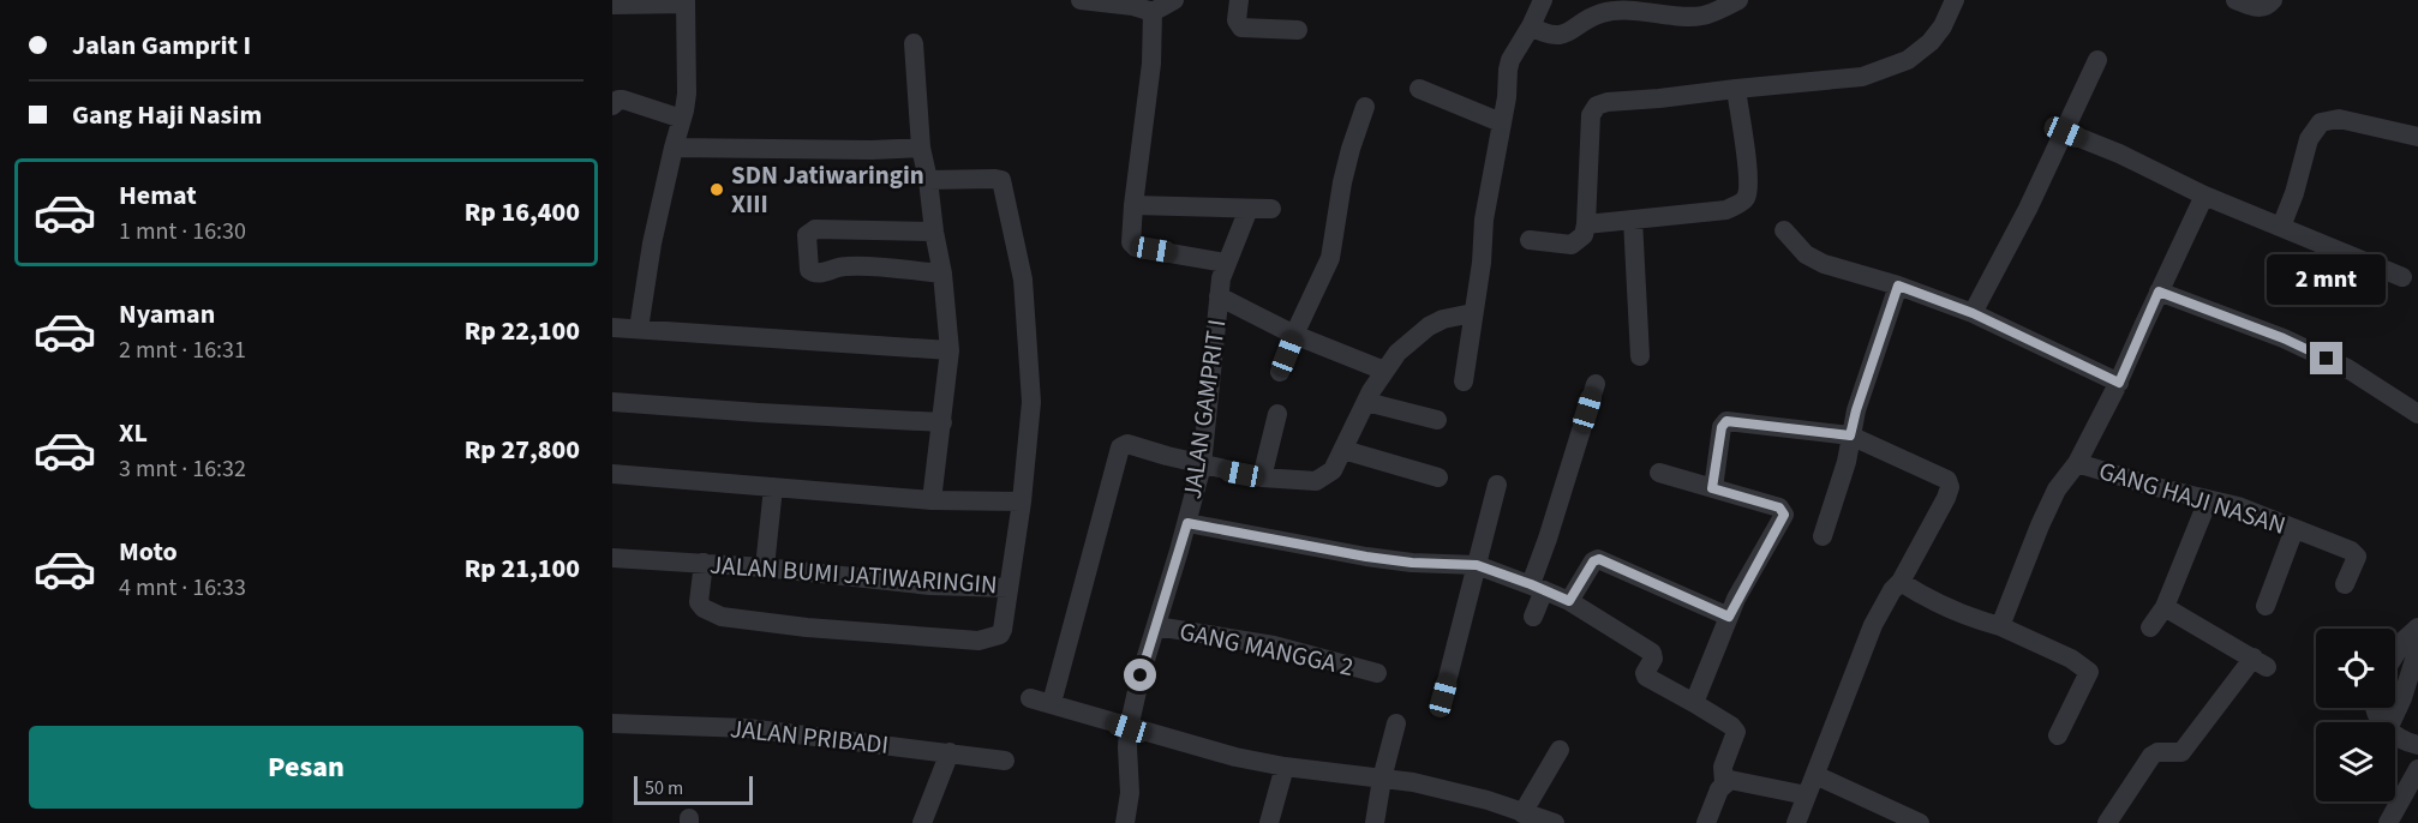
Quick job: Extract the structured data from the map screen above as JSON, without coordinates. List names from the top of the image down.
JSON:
{
  "streets": {
    "street": [
      "JALAN GAMPRIT I",
      "GANG HAJI NASAN",
      "JALAN BUMI JATIWARINGIN",
      "GANG MANGGA 2",
      "JALAN PRIBADI"
    ]
  },
  "crossings": [
    ["JALAN GAMPRIT I", "GANG MANGGA 2"]
  ],
  "places": ["SDN Jatiwaringin XIII"],
  "scale_bar": "50 m",
  "page": {
    "banner": ["Jalan Gamprit I", "Gang Haji Nasim"],
    "list": [
      {
        "name": "Hemat",
        "note": "1 mnt · 16:30",
        "value": "Rp 16,400"
      },
      {
        "name": "Nyaman",
        "note": "2 mnt · 16:31",
        "value": "Rp 22,100"
      },
      {
        "name": "XL",
        "note": "3 mnt · 16:32",
        "value": "Rp 27,800"
      },
      {
        "name": "Moto",
        "note": "4 mnt · 16:33",
        "value": "Rp 21,100"
      }
    ],
    "bubble": "2 mnt",
    "buttons": "Pesan",
    "scale": "50 m"
  }
}
